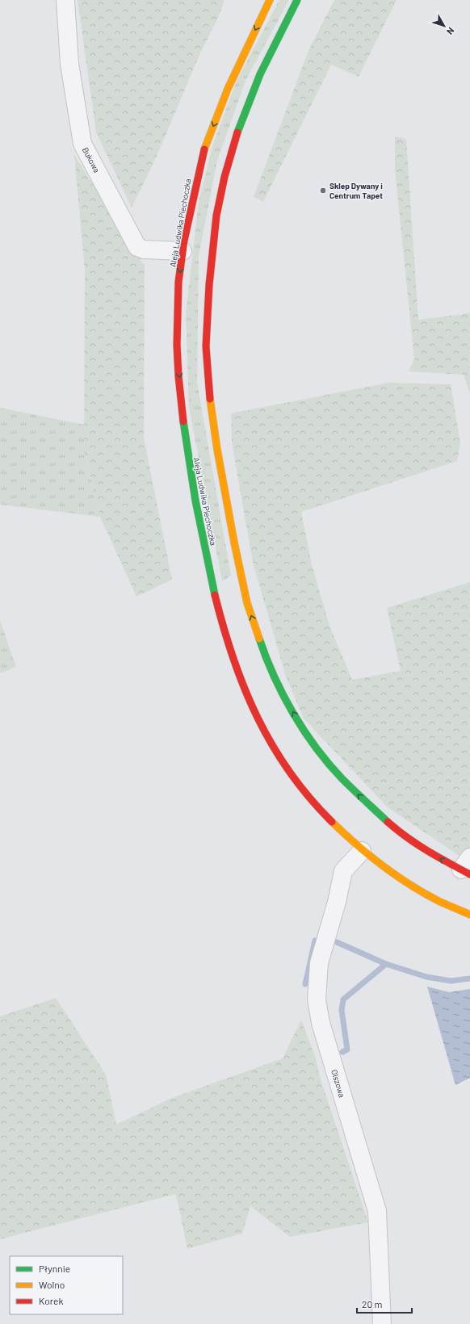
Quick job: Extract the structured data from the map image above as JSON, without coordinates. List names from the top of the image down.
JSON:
{
  "streets": {
    "main road": ["Aleja Ludwika Piechoczka"],
    "street": ["Bukowa", "Olszowa"]
  },
  "crossings": [
    ["Bukowa", "Aleja Ludwika Piechoczka"],
    ["Aleja Ludwika Piechoczka", "Olszowa"]
  ],
  "one_way": ["Aleja Ludwika Piechoczka"],
  "places": ["Sklep Dywany i Centrum Tapet"],
  "legend": ["Płynnie", "Wolno", "Korek"],
  "scale_bar": "20 m",
  "north": "bottom right"
}
